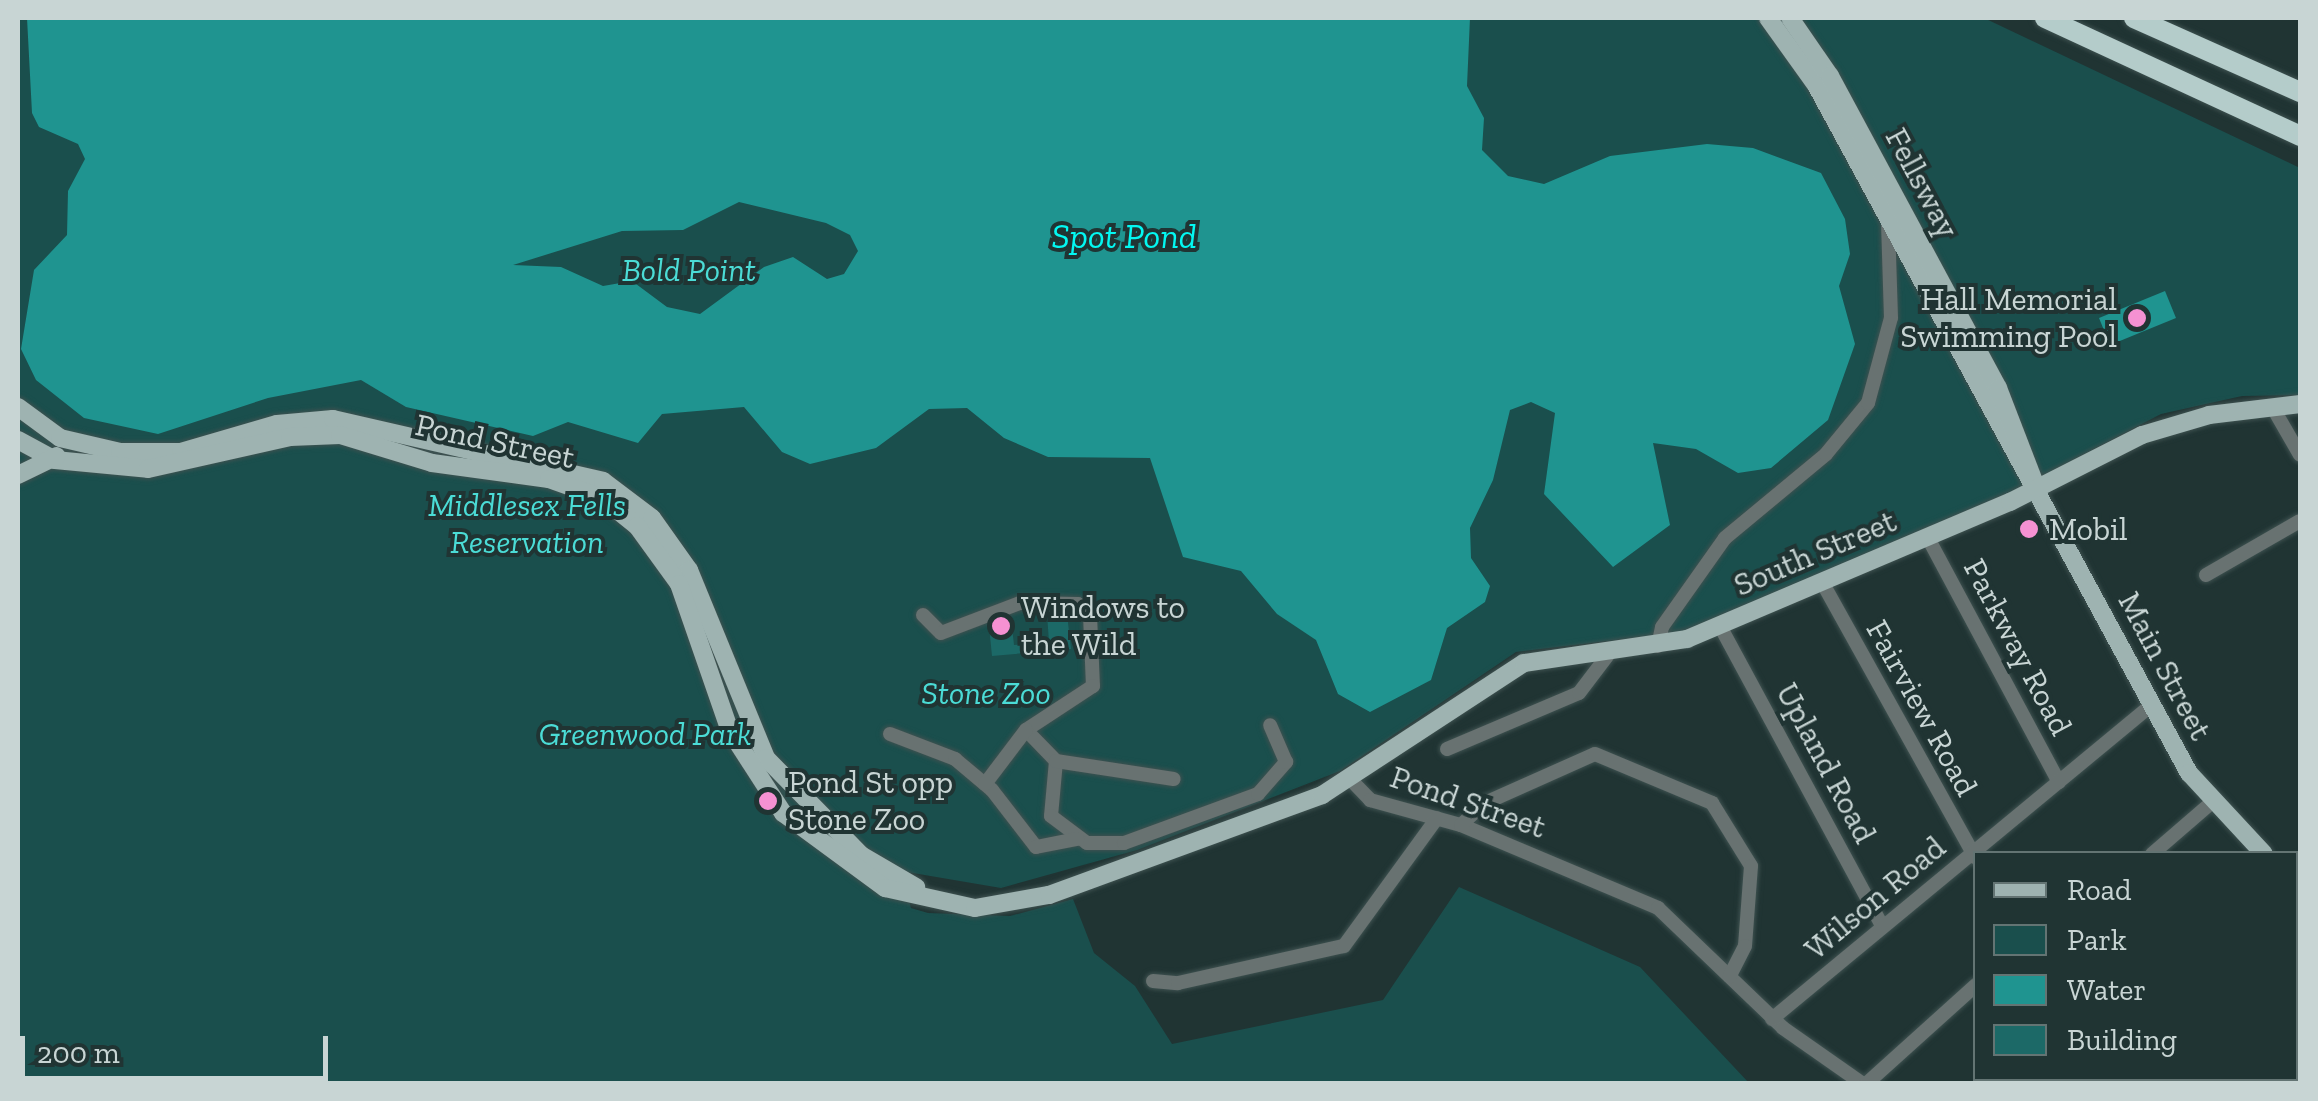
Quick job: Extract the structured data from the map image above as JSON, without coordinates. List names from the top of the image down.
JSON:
{
  "streets": {
    "main road": [
      "Fellsway",
      "Pond Street",
      "South Street",
      "Main Street"
    ],
    "street": [
      "Parkway Road",
      "Fairview Road",
      "Upland Road",
      "Wilson Road"
    ]
  },
  "crossings": [
    ["Fellsway", "South Street"],
    ["Fellsway", "Main Street"],
    ["Pond Street", "South Street"],
    ["Pond Street", "Wilson Road"],
    ["South Street", "Parkway Road"],
    ["South Street", "Main Street"],
    ["South Street", "Fairview Road"],
    ["South Street", "Upland Road"],
    ["Parkway Road", "Wilson Road"],
    ["Main Street", "Wilson Road"],
    ["Upland Road", "Wilson Road"]
  ],
  "water": ["Spot Pond"],
  "parks": [
    "Bold Point",
    "Middlesex Fells Reservation",
    "Stone Zoo",
    "Greenwood Park"
  ],
  "places": [
    "Hall Memorial Swimming Pool",
    "Mobil",
    "Windows to the Wild",
    "Pond St opp Stone Zoo"
  ],
  "legend": [
    "Road",
    "Park",
    "Water",
    "Building"
  ],
  "scale_bar": "200 m"
}
